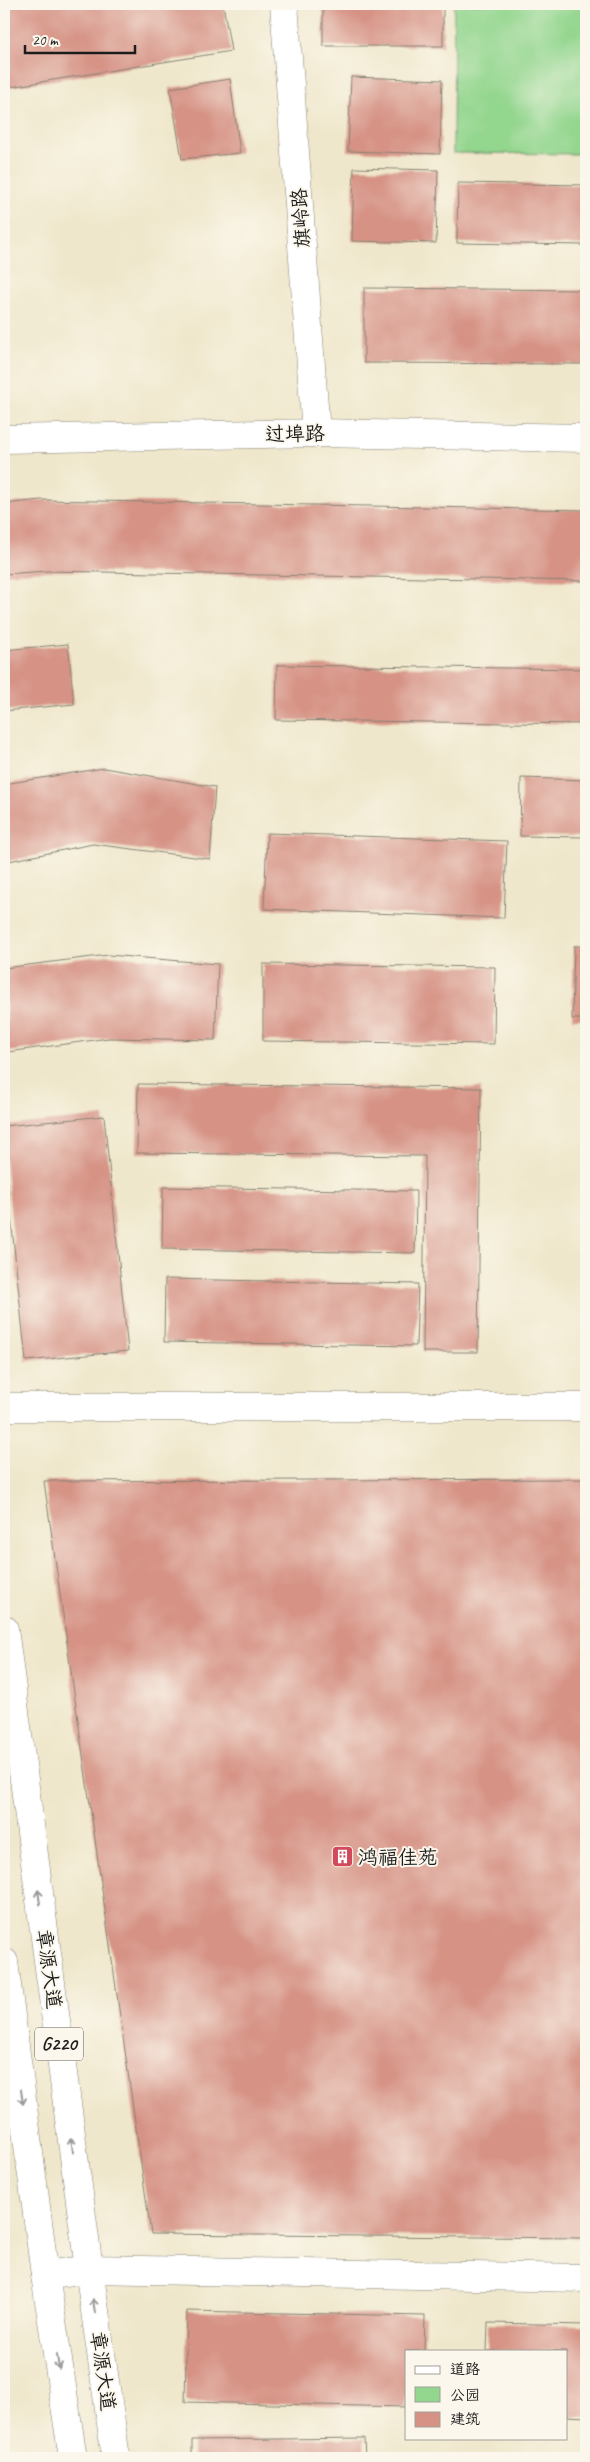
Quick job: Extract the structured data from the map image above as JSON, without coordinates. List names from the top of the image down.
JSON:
{
  "streets": {
    "street": [
      "旗岭路",
      "过埠路",
      "章源大道",
      "G220"
    ]
  },
  "crossings": [
    ["旗岭路", "过埠路"]
  ],
  "places": {
    "building": ["鸿福佳苑"]
  },
  "legend": ["道路", "公园", "建筑"],
  "scale_bar": "20 m"
}
